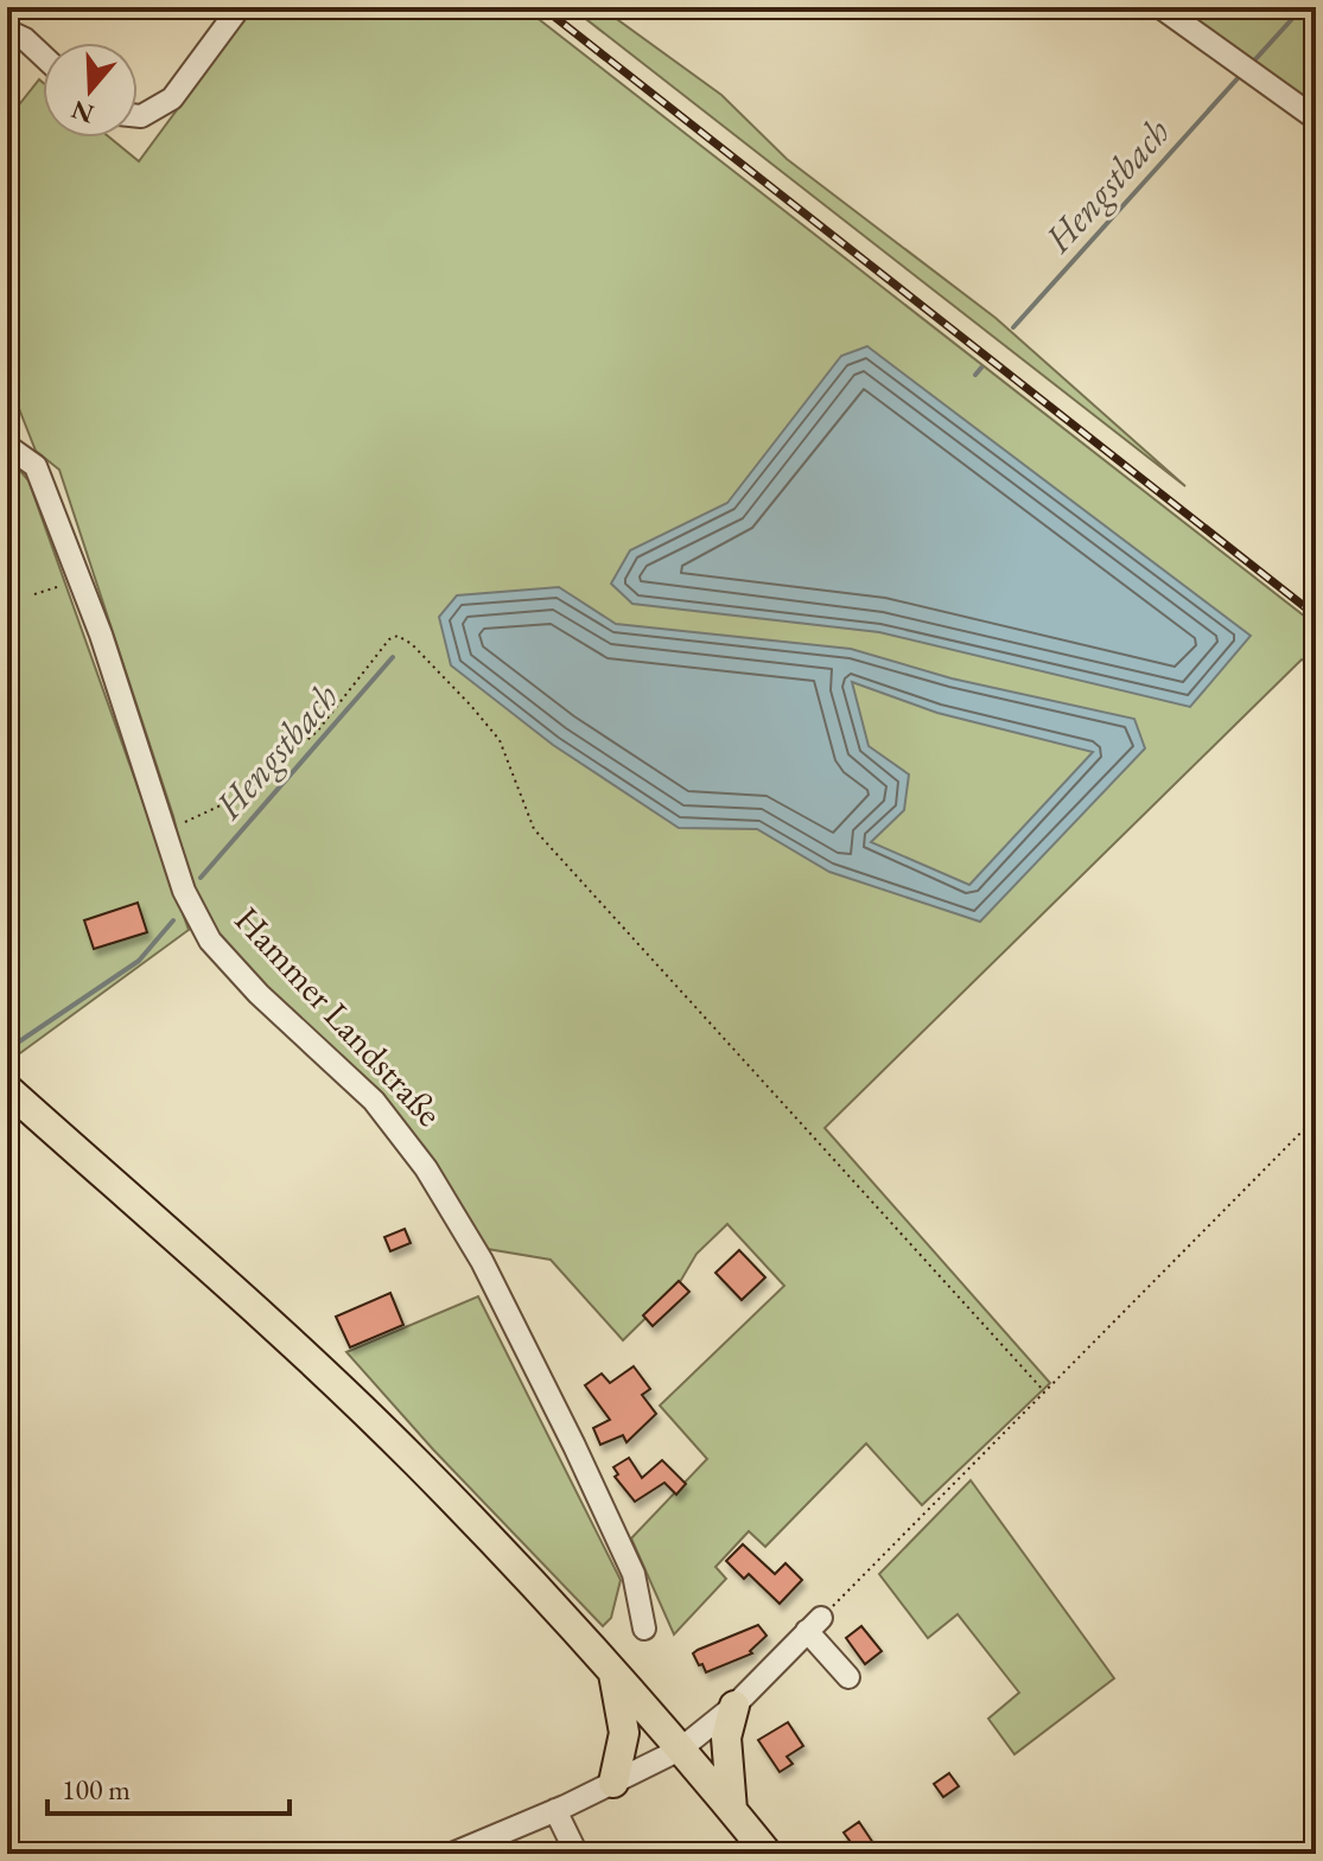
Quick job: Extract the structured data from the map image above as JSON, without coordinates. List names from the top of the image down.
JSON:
{
  "streets": {
    "street": ["Hammer Landstraße"]
  },
  "water": ["Hengstbach"],
  "scale_bar": "100 m",
  "north": "bottom"
}
